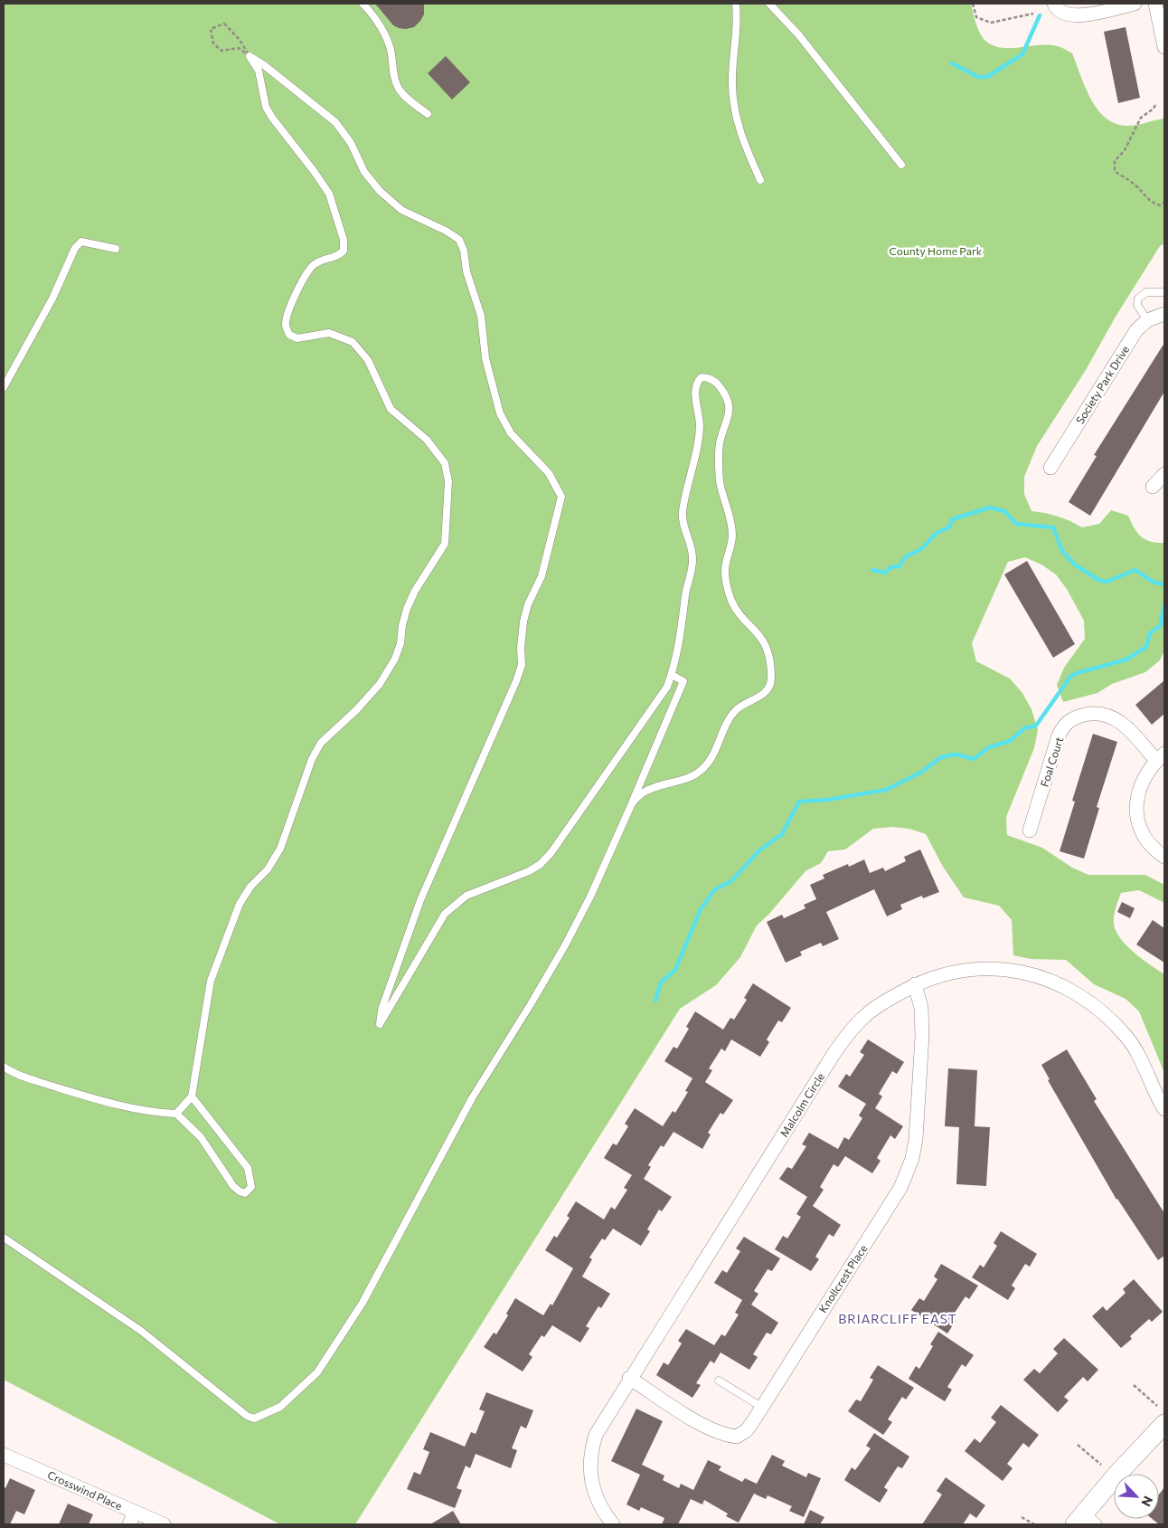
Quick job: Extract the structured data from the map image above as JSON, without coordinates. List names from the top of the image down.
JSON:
{
  "streets": {
    "street": [
      "Society Park Drive",
      "Foal Court",
      "Malcolm Circle",
      "Knollcrest Place",
      "Crosswind Place"
    ]
  },
  "crossings": [
    ["Malcolm Circle", "Knollcrest Place"]
  ],
  "districts": ["BRIARCLIFF EAST"],
  "parks": ["County Home Park"],
  "north": "bottom right"
}
